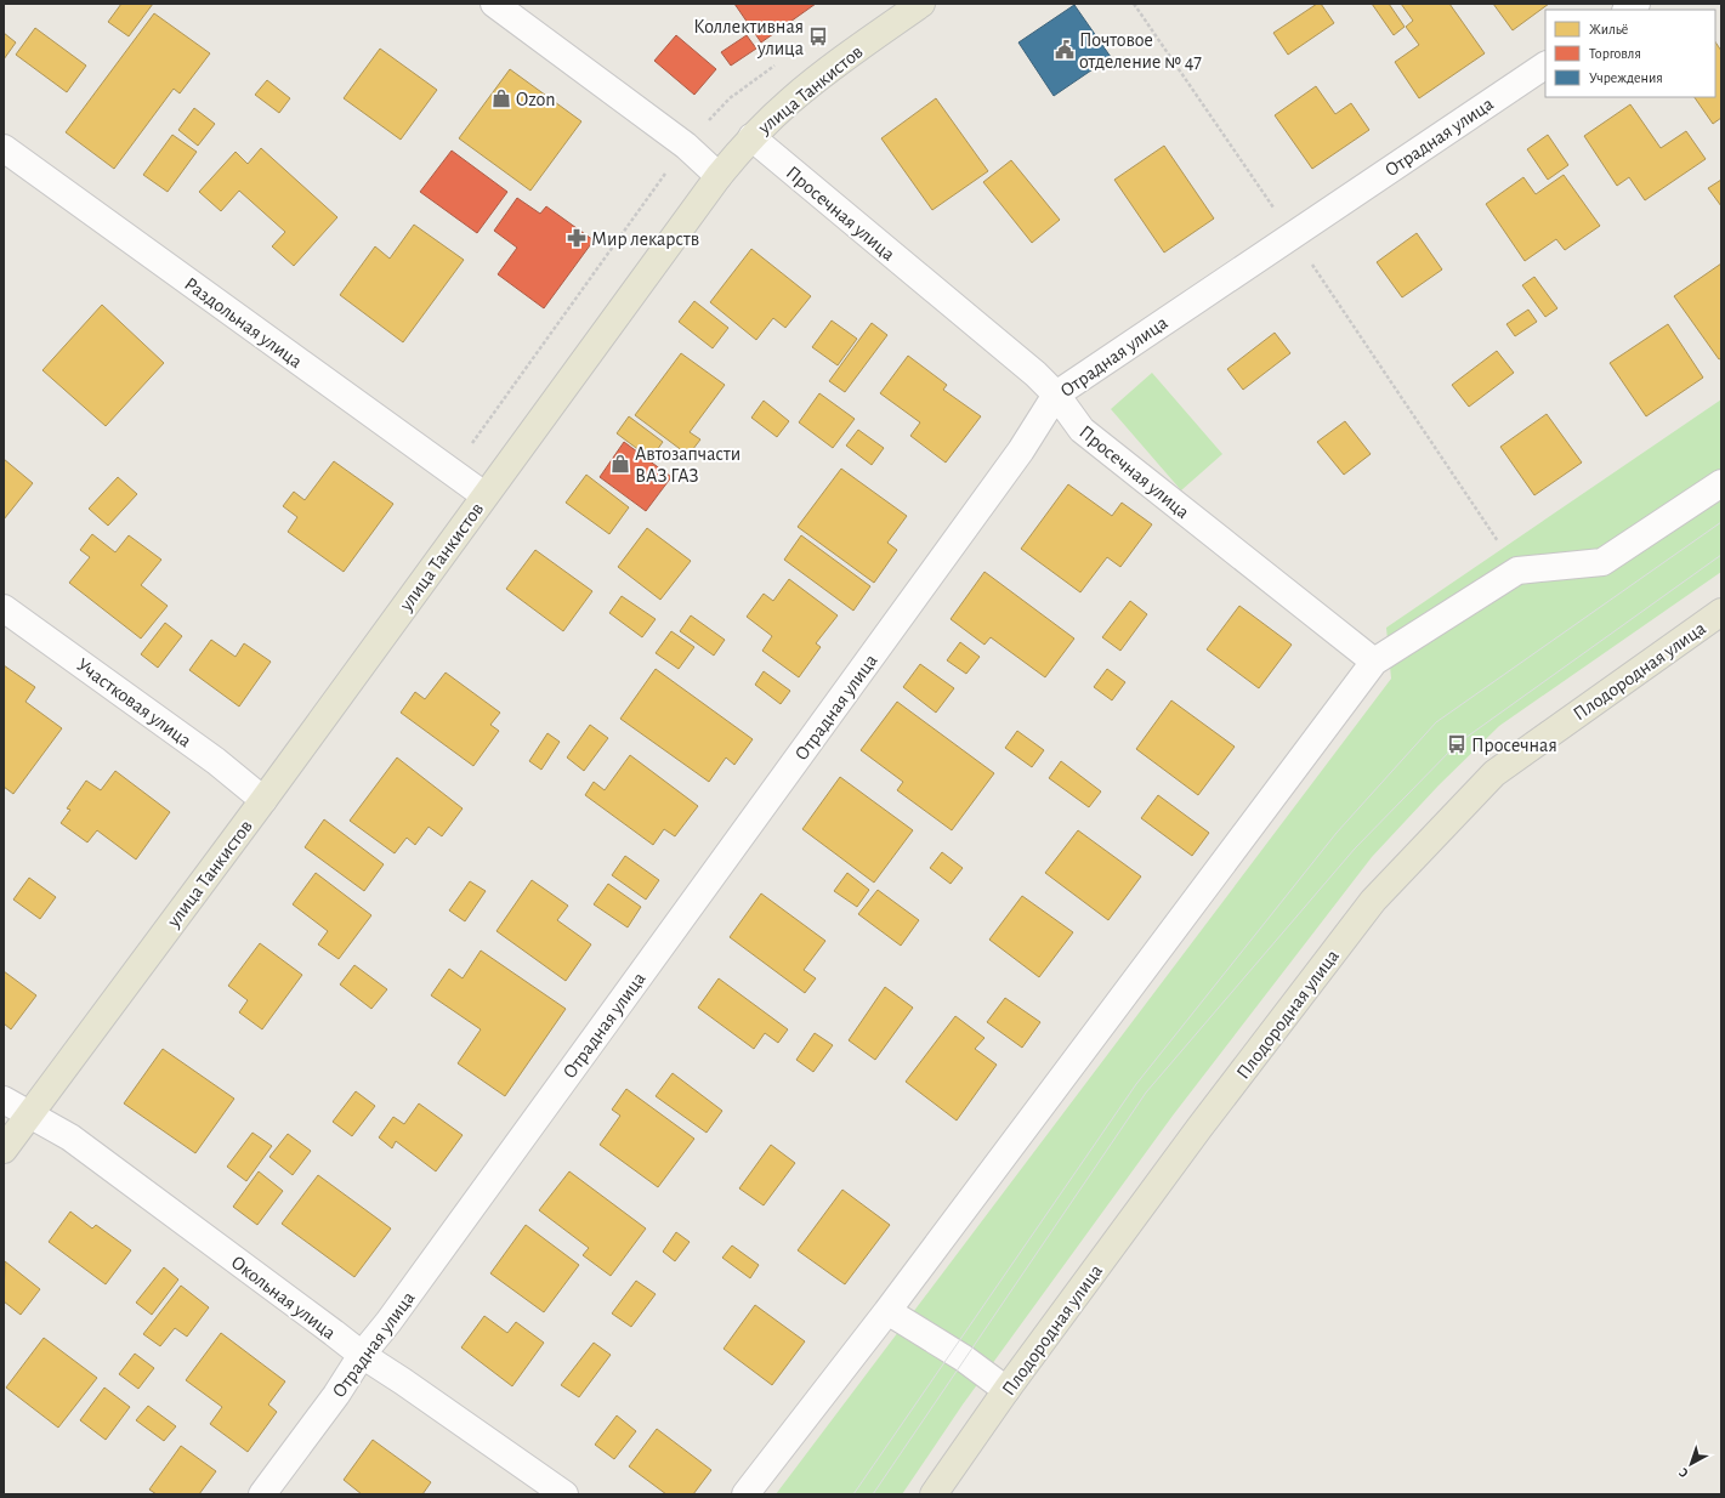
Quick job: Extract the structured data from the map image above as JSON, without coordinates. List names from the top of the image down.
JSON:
{
  "streets": {
    "main road": ["улица Танкистов", "Плодородная улица"],
    "street": [
      "Отрадная улица",
      "Просечная улица",
      "Раздольная улица",
      "Участковая улица",
      "Окольная улица"
    ]
  },
  "crossings": [
    ["улица Танкистов", "Просечная улица"],
    ["улица Танкистов", "Раздольная улица"],
    ["улица Танкистов", "Участковая улица"],
    ["улица Танкистов", "Окольная улица"],
    ["Отрадная улица", "Просечная улица"],
    ["Отрадная улица", "Окольная улица"]
  ],
  "places": {
    "bus stop": ["Коллективная улица", "Просечная"],
    "public building": ["Почтовое отделение № 47"],
    "shop": ["Ozon", "Автозапчасти ВАЗ ГАЗ"],
    "pharmacy": ["Мир лекарств"]
  },
  "legend": ["Жильё", "Торговля", "Учреждения"],
  "north": "bottom left"
}
